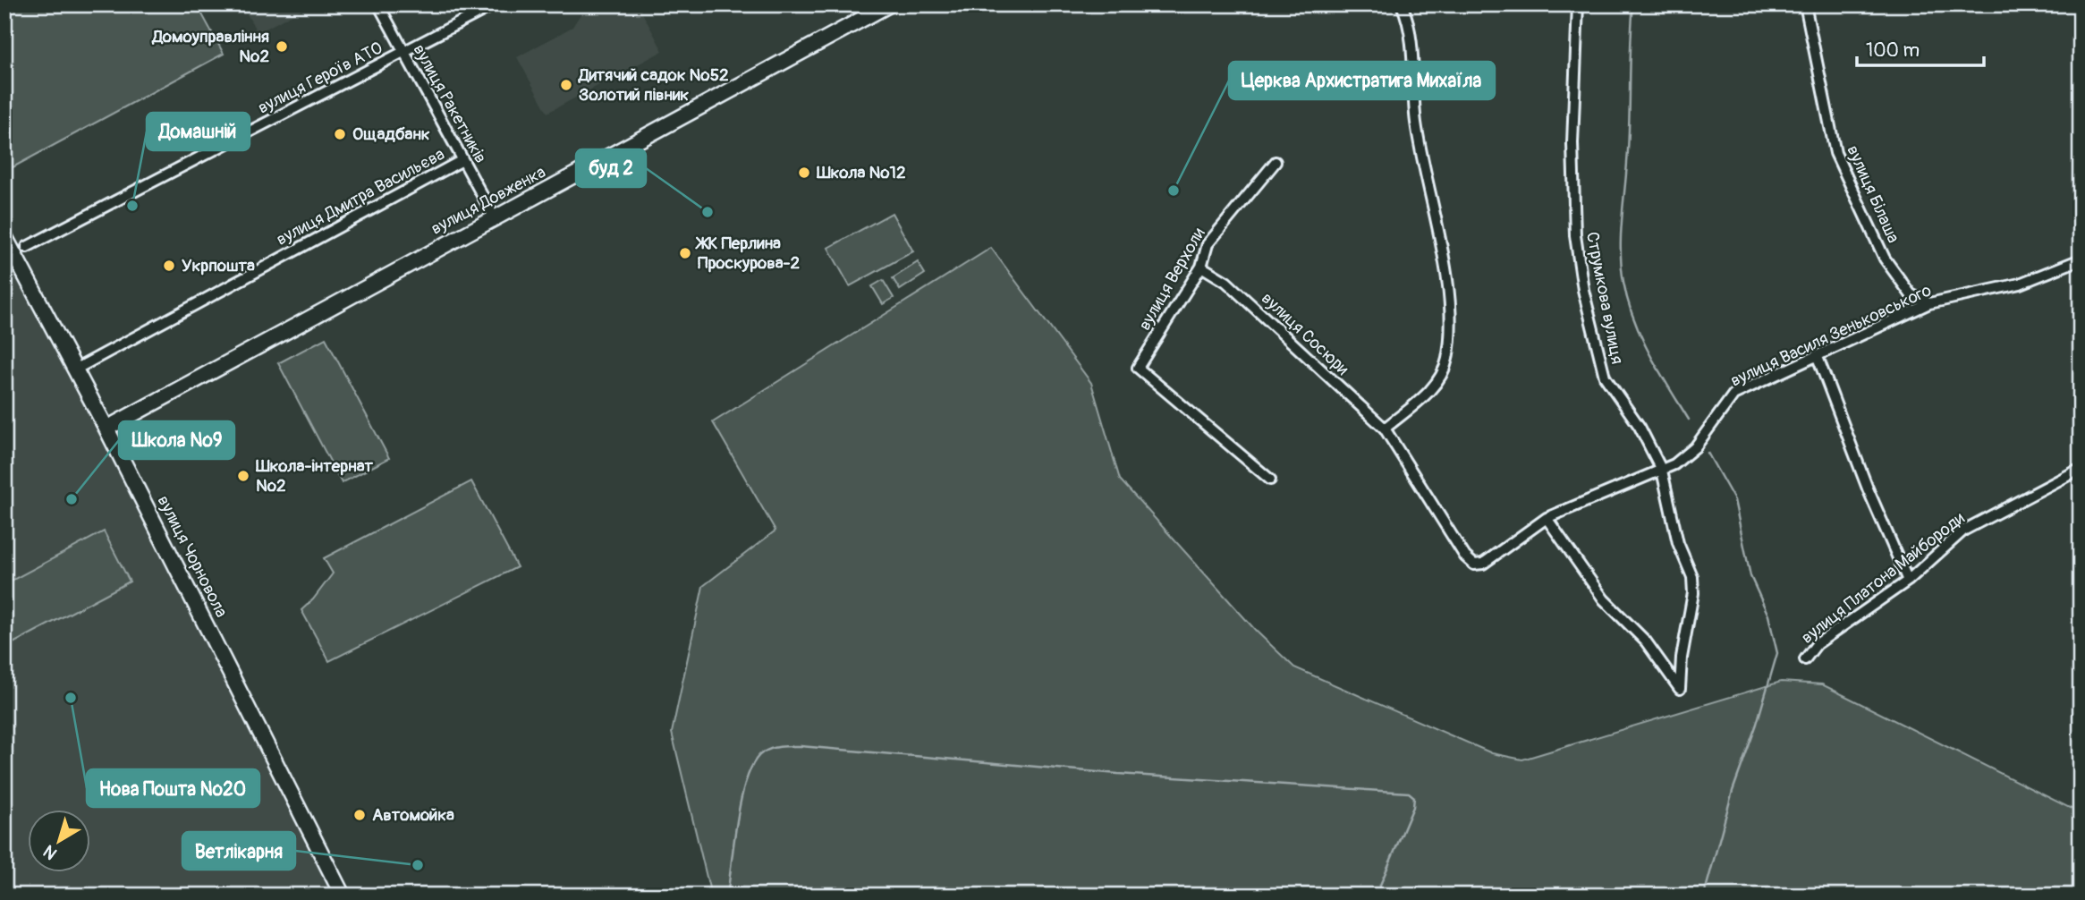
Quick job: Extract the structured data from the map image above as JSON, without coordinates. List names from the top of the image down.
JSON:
{
  "streets": {
    "street": [
      "вулиця Героїв АТО",
      "вулиця Ракетників",
      "вулиця Білаша",
      "вулиця Дмитра Васильєва",
      "вулиця Довженка",
      "вулиця Верхоли",
      "Струмкова вулиця",
      "вулиця Сосюри",
      "вулиця Василя Зеньковського",
      "вулиця Чорновола",
      "вулиця Платона Майбороди"
    ]
  },
  "crossings": [
    ["вулиця Героїв АТО", "вулиця Ракетників"],
    ["вулиця Героїв АТО", "вулиця Чорновола"],
    ["вулиця Ракетників", "вулиця Дмитра Васильєва"],
    ["вулиця Ракетників", "вулиця Довженка"],
    ["вулиця Білаша", "вулиця Василя Зеньковського"],
    ["вулиця Дмитра Васильєва", "вулиця Чорновола"],
    ["вулиця Довженка", "вулиця Чорновола"],
    ["вулиця Верхоли", "вулиця Сосюри"],
    ["Струмкова вулиця", "вулиця Василя Зеньковського"],
    ["вулиця Сосюри", "вулиця Василя Зеньковського"]
  ],
  "places": [
    "Домоуправління №2",
    "Дитячий садок №52 Золотий півник",
    "Ощадбанк",
    "Школа №12",
    "Церква Архистратига Михаїла",
    "Домашній",
    "буд 2",
    "ЖК Перлина Проскурова-2",
    "Укрпошта",
    "Школа-інтернат №2",
    "Школа №9",
    "Нова Пошта №20",
    "Автомойка",
    "Ветлікарня"
  ],
  "scale_bar": "100 m",
  "north": "bottom left"
}
